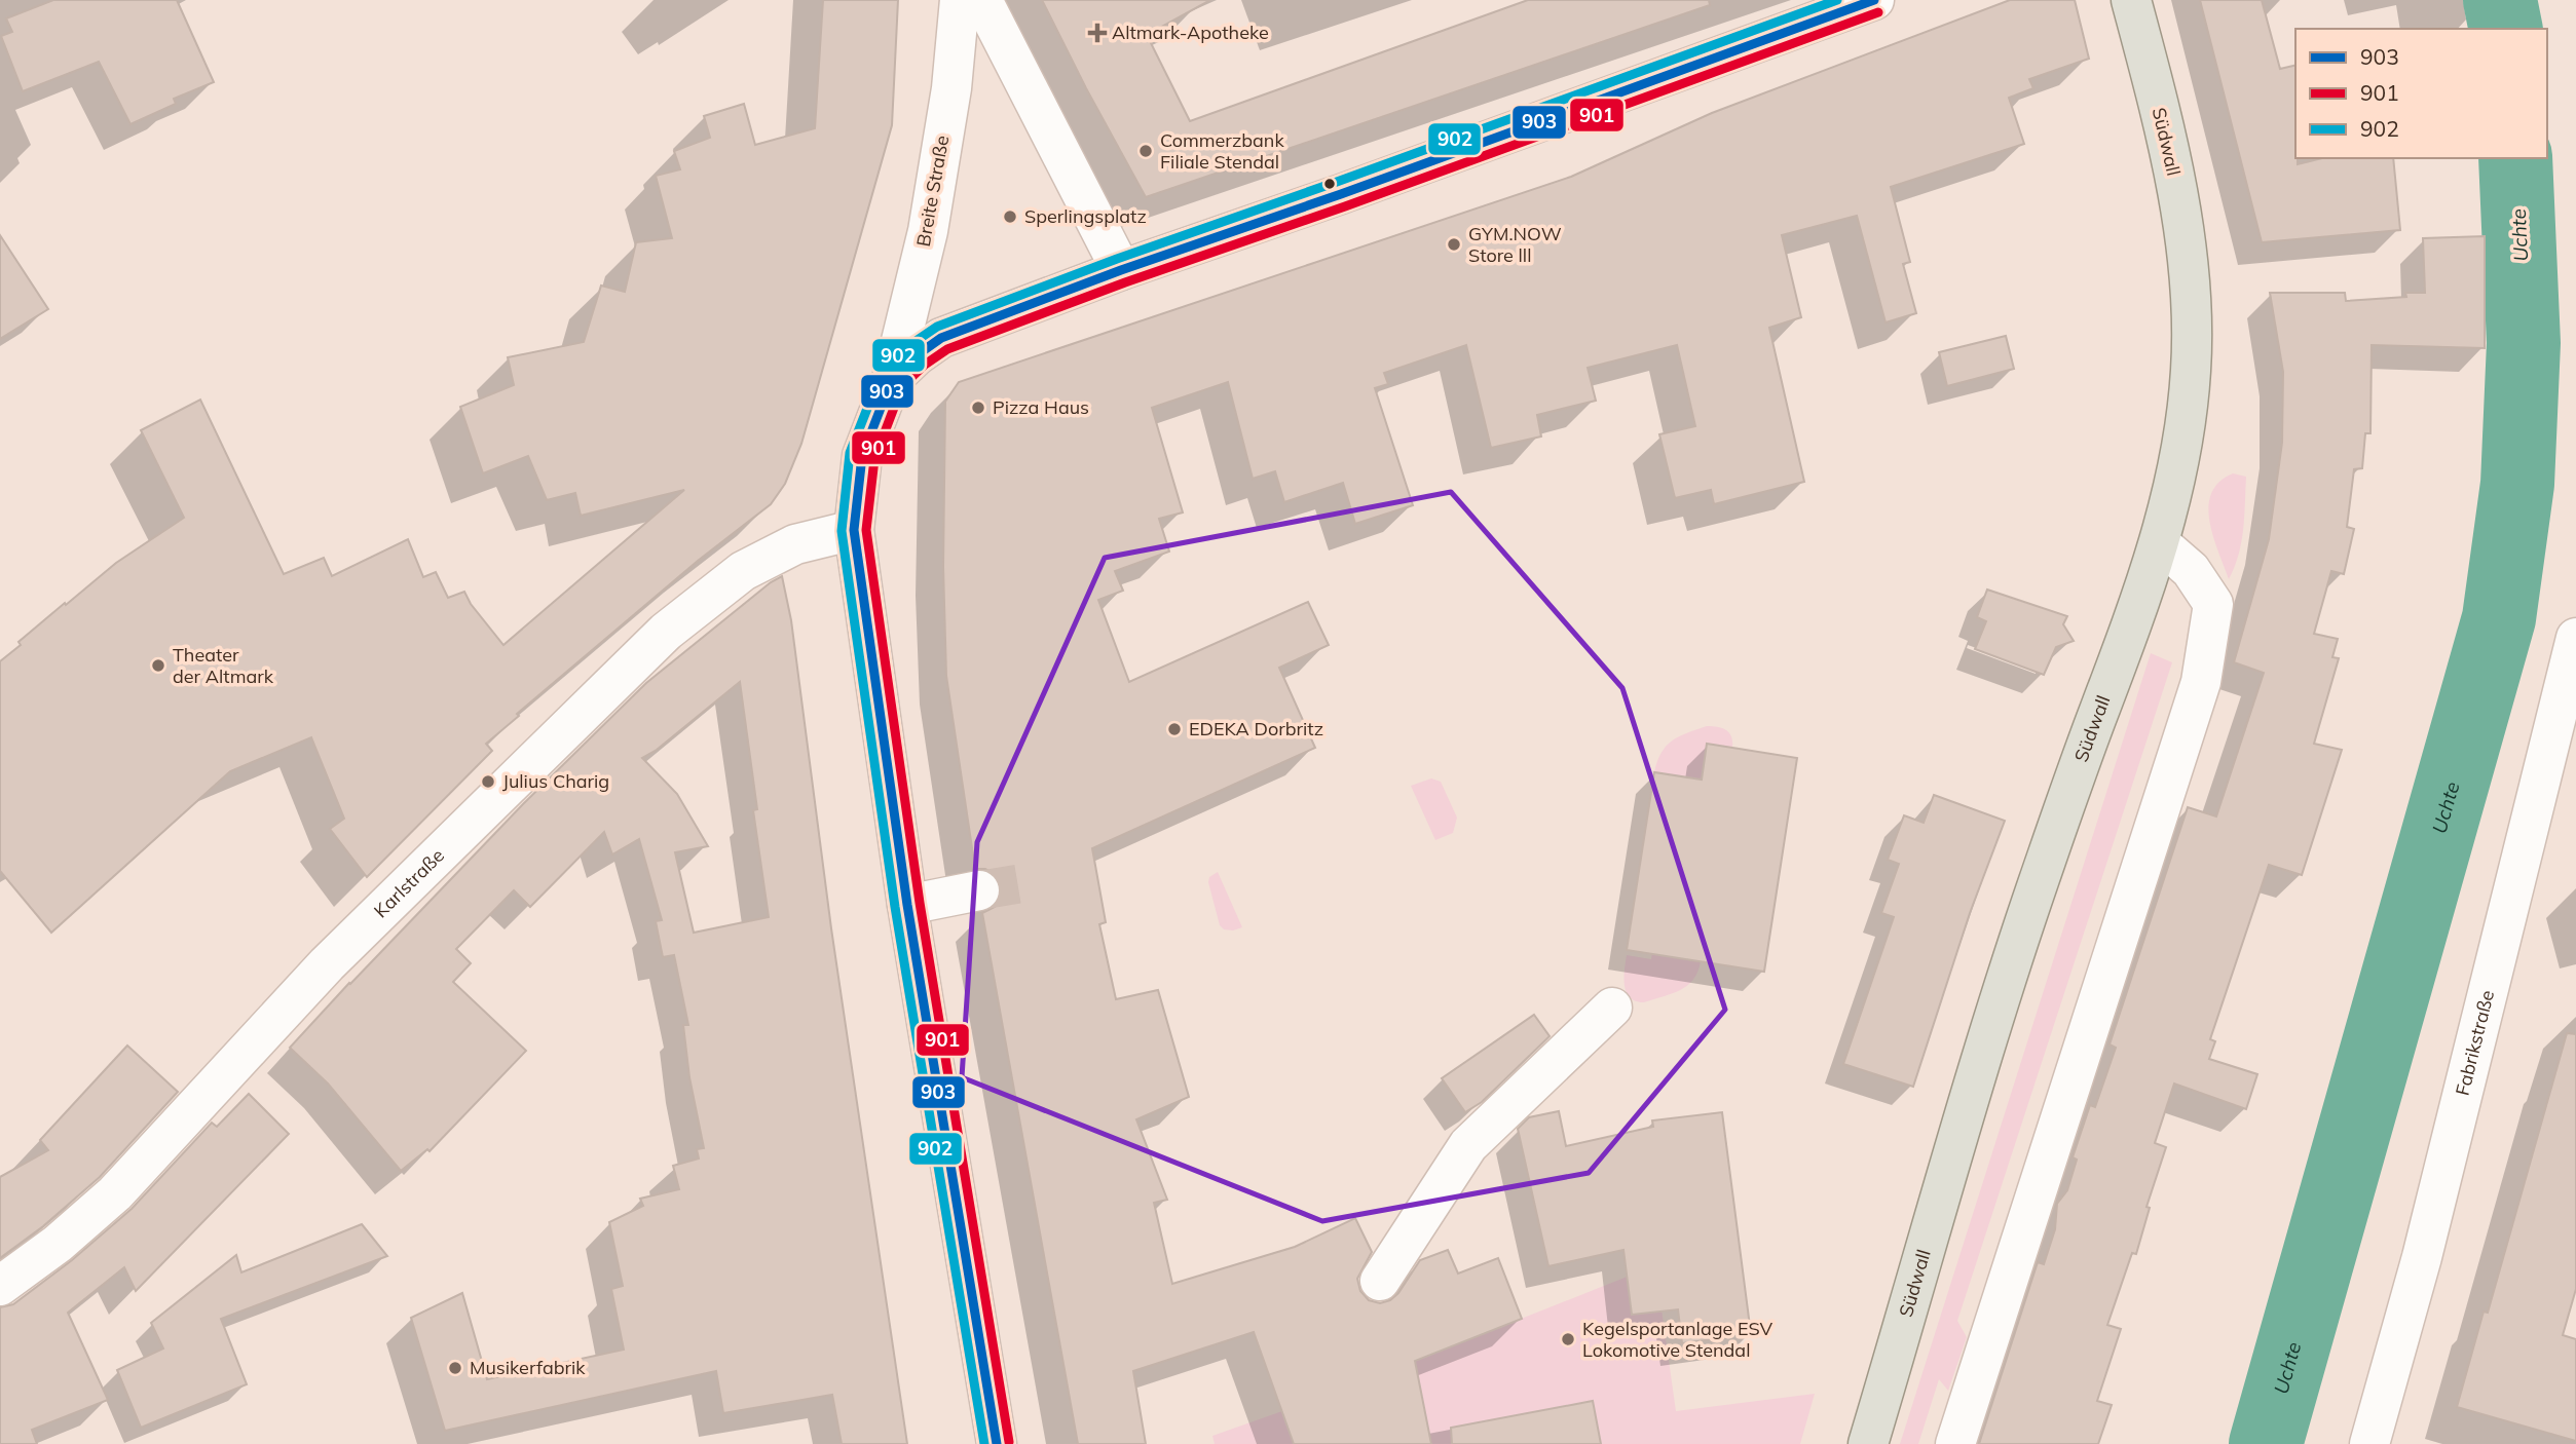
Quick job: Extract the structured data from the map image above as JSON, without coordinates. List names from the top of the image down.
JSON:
{
  "streets": {
    "main road": ["Südwall"],
    "street": ["Breite Straße", "Karlstraße", "Fabrikstraße"]
  },
  "crossings": [
    ["Breite Straße", "Karlstraße"]
  ],
  "water": ["Uchte"],
  "places": {
    "health": ["Altmark-Apotheke"],
    "other": [
      "Commerzbank Filiale Stendal",
      "Sperlingsplatz",
      "GYM.NOW Store lll",
      "Pizza Haus",
      "Theater der Altmark",
      "EDEKA Dorbritz",
      "Julius Charig",
      "Kegelsportanlage ESV Lokomotive Stendal",
      "Musikerfabrik"
    ]
  },
  "lines": ["transit line 903", "transit line 902", "transit line 901"],
  "legend": ["903", "901", "902"]
}
